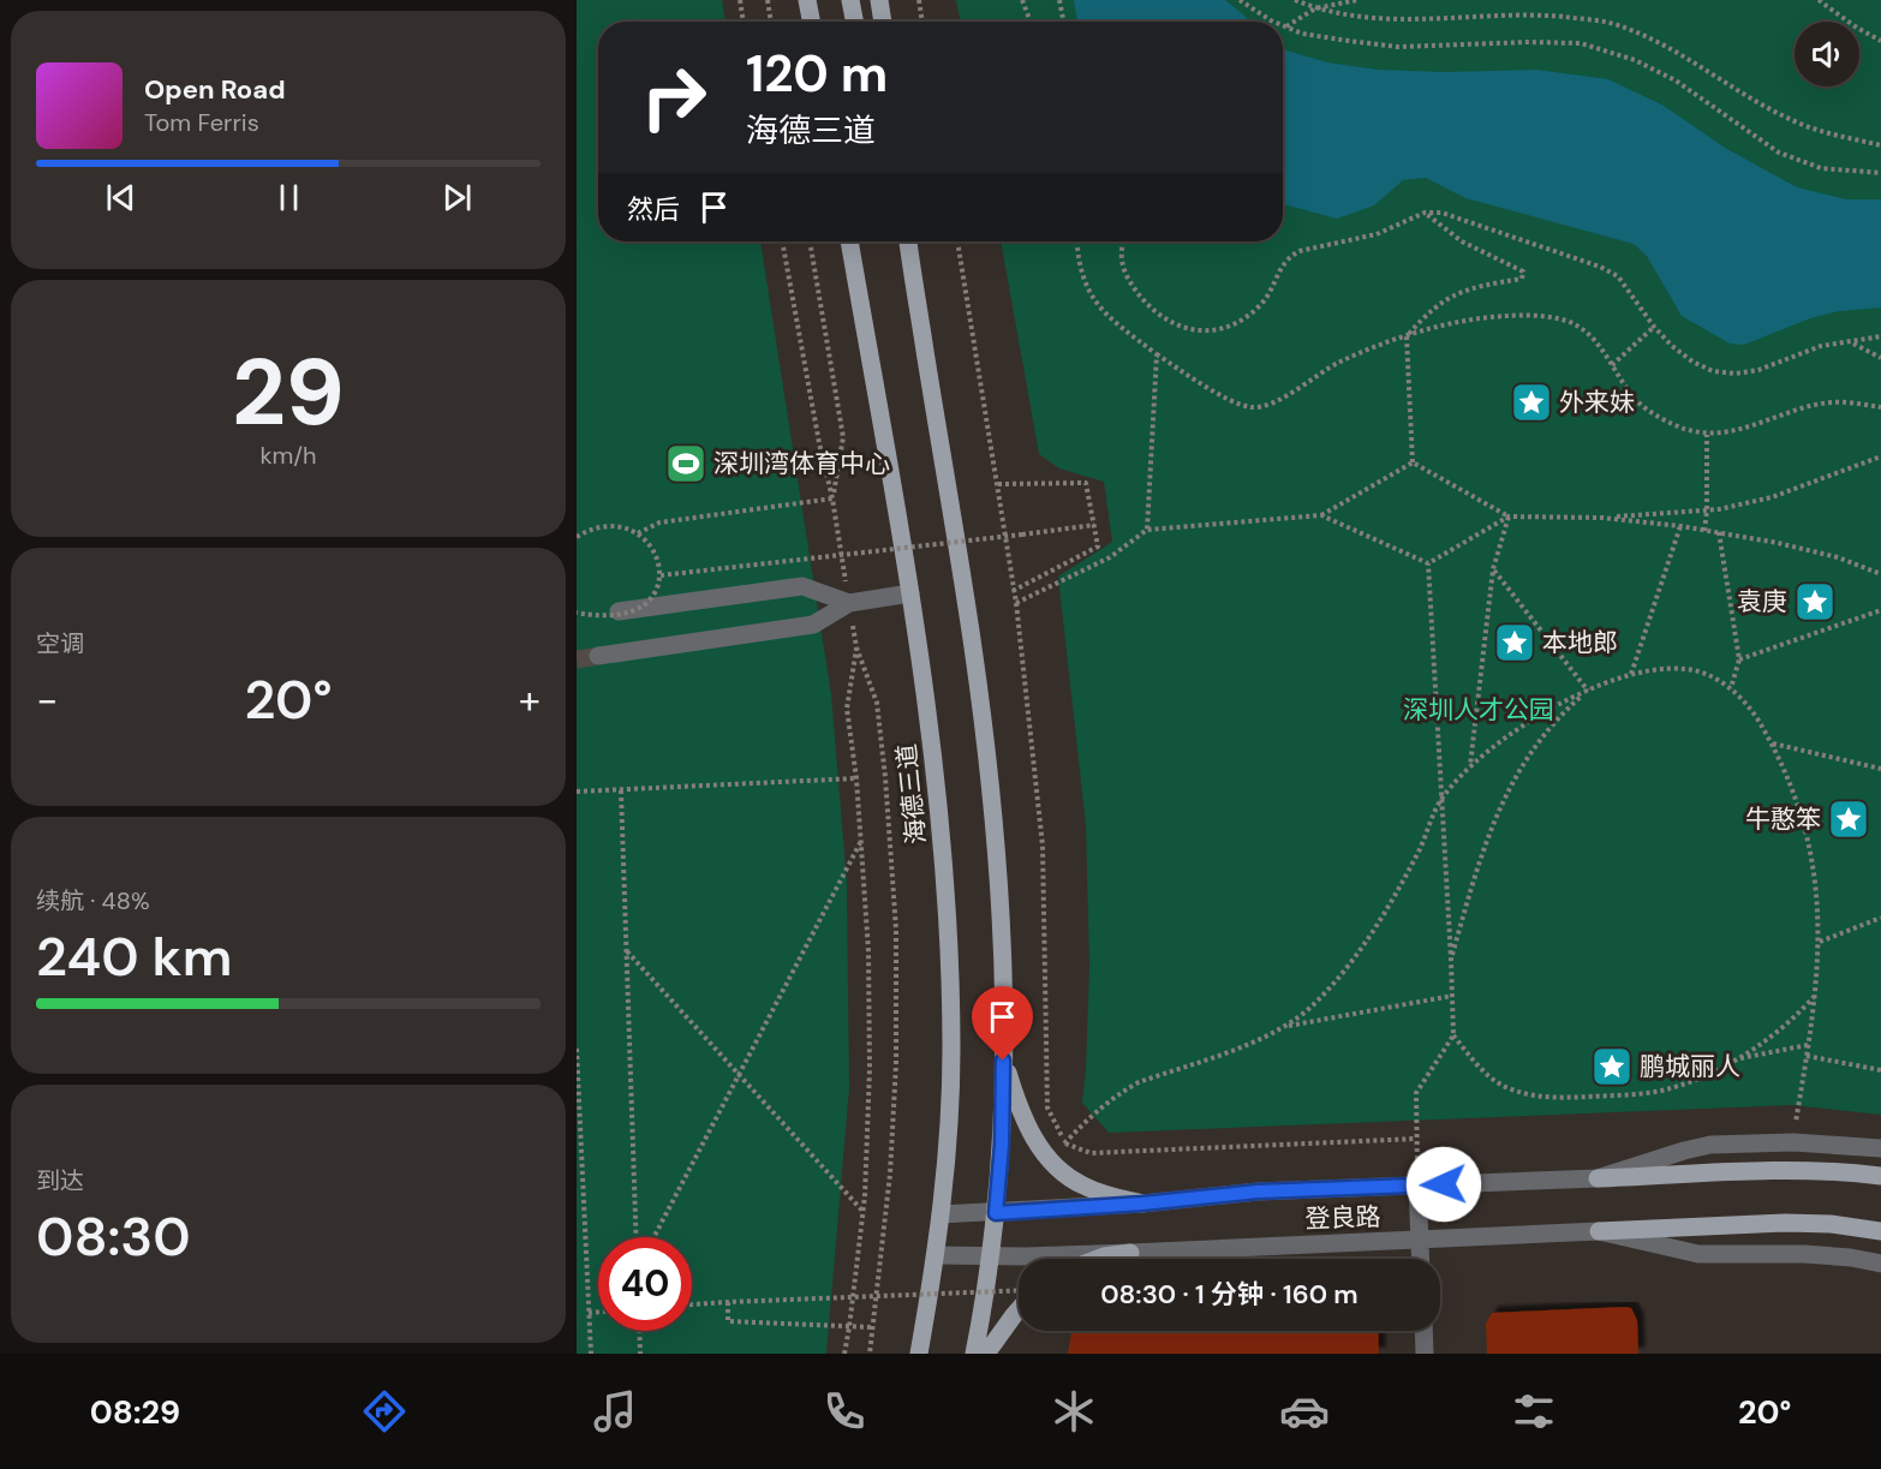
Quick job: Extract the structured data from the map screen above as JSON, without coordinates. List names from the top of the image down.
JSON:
{
  "streets": {
    "main road": ["海德三道", "登良路"]
  },
  "crossings": [
    ["海德三道", "登良路"]
  ],
  "parks": ["深圳人才公园"],
  "places": {
    "place": [
      "外来妹",
      "袁庚",
      "本地郎",
      "牛憨笨",
      "鹏城丽人"
    ],
    "sports": ["深圳湾体育中心"]
  },
  "page": {
    "turn": ["120 m", "海德三道"],
    "song": ["Open Road", "Tom Ferris"],
    "then": "然后",
    "tile": [
      ["29", "km/h"],
      "空调",
      ["续航 · 48%", "240 km"],
      ["到达", "08:30"]
    ],
    "heat": ["−", "20°", "+"],
    "limit": "40",
    "trip": "08:30 · 1 分钟 · 160 m",
    "tabs": ["08:29", "20°"]
  }
}
